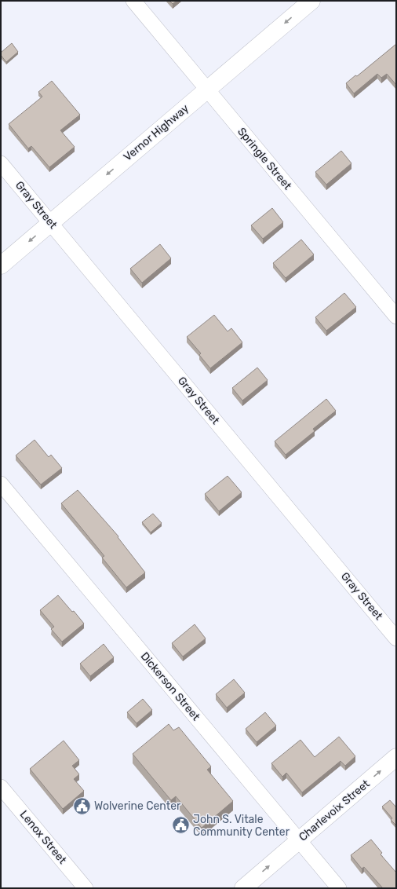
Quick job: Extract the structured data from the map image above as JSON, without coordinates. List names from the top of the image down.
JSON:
{
  "streets": {
    "street": [
      "Vernor Highway",
      "Springle Street",
      "Gray Street",
      "Dickerson Street",
      "Charlevoix Street",
      "Lenox Street"
    ]
  },
  "crossings": [
    ["Vernor Highway", "Springle Street"],
    ["Vernor Highway", "Gray Street"],
    ["Dickerson Street", "Charlevoix Street"]
  ],
  "one_way": ["Vernor Highway", "Charlevoix Street"],
  "places": {
    "public building": ["Wolverine Center", "John S. Vitale Community Center"]
  }
}
